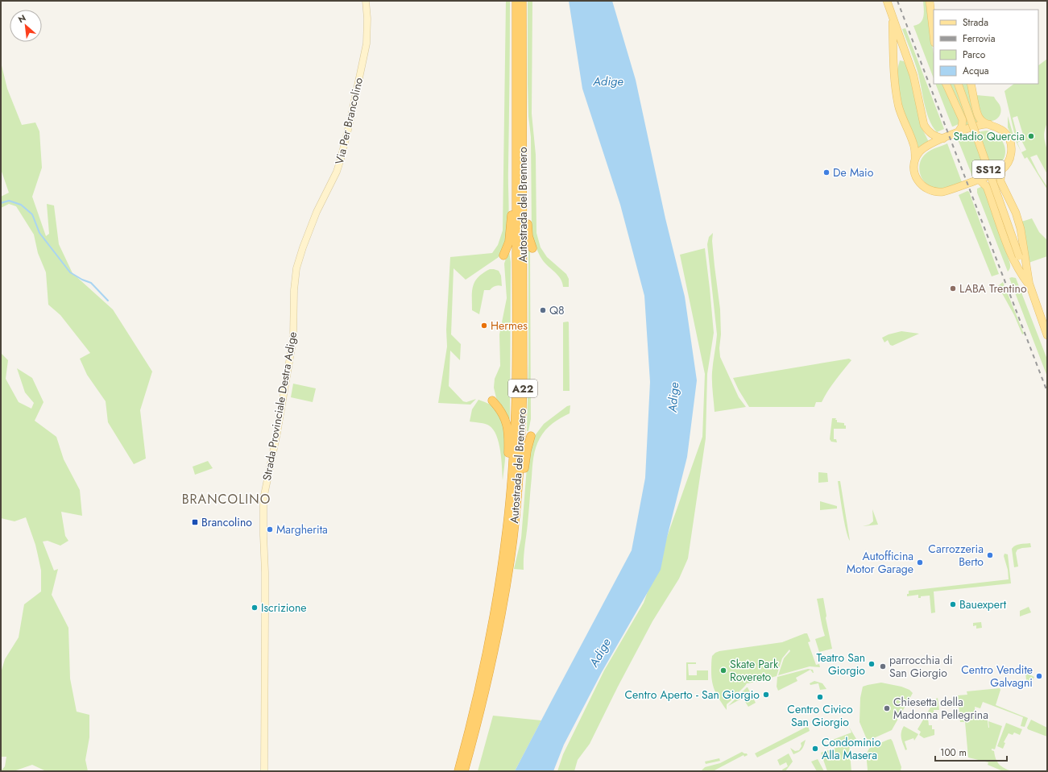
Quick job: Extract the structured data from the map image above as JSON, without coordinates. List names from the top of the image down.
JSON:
{
  "streets": {
    "highway": ["Autostrada del Brennero", "A22"],
    "main road": ["Via Per Brancolino", "SS12", "Strada Provinciale Destra Adige"]
  },
  "crossings": [
    ["Via Per Brancolino", "Strada Provinciale Destra Adige"]
  ],
  "districts": ["BRANCOLINO"],
  "water": ["Adige"],
  "places": {
    "other": [
      "Stadio Quercia",
      "De Maio",
      "LABA Trentino",
      "Q8",
      "Hermes",
      "Margherita",
      "Carrozzeria Berto",
      "Autofficina Motor Garage",
      "Bauexpert",
      "Iscrizione",
      "Teatro San Giorgio",
      "parrocchia di San Giorgio",
      "Skate Park Rovereto",
      "Centro Vendite Galvagni",
      "Centro Aperto - San Giorgio",
      "Centro Civico San Giorgio",
      "Chiesetta della Madonna Pellegrina",
      "Condominio Alla Masera"
    ],
    "transit": ["Brancolino"]
  },
  "legend": [
    "Strada",
    "Ferrovia",
    "Parco",
    "Acqua"
  ],
  "scale_bar": "100 m",
  "north": "top left"
}
